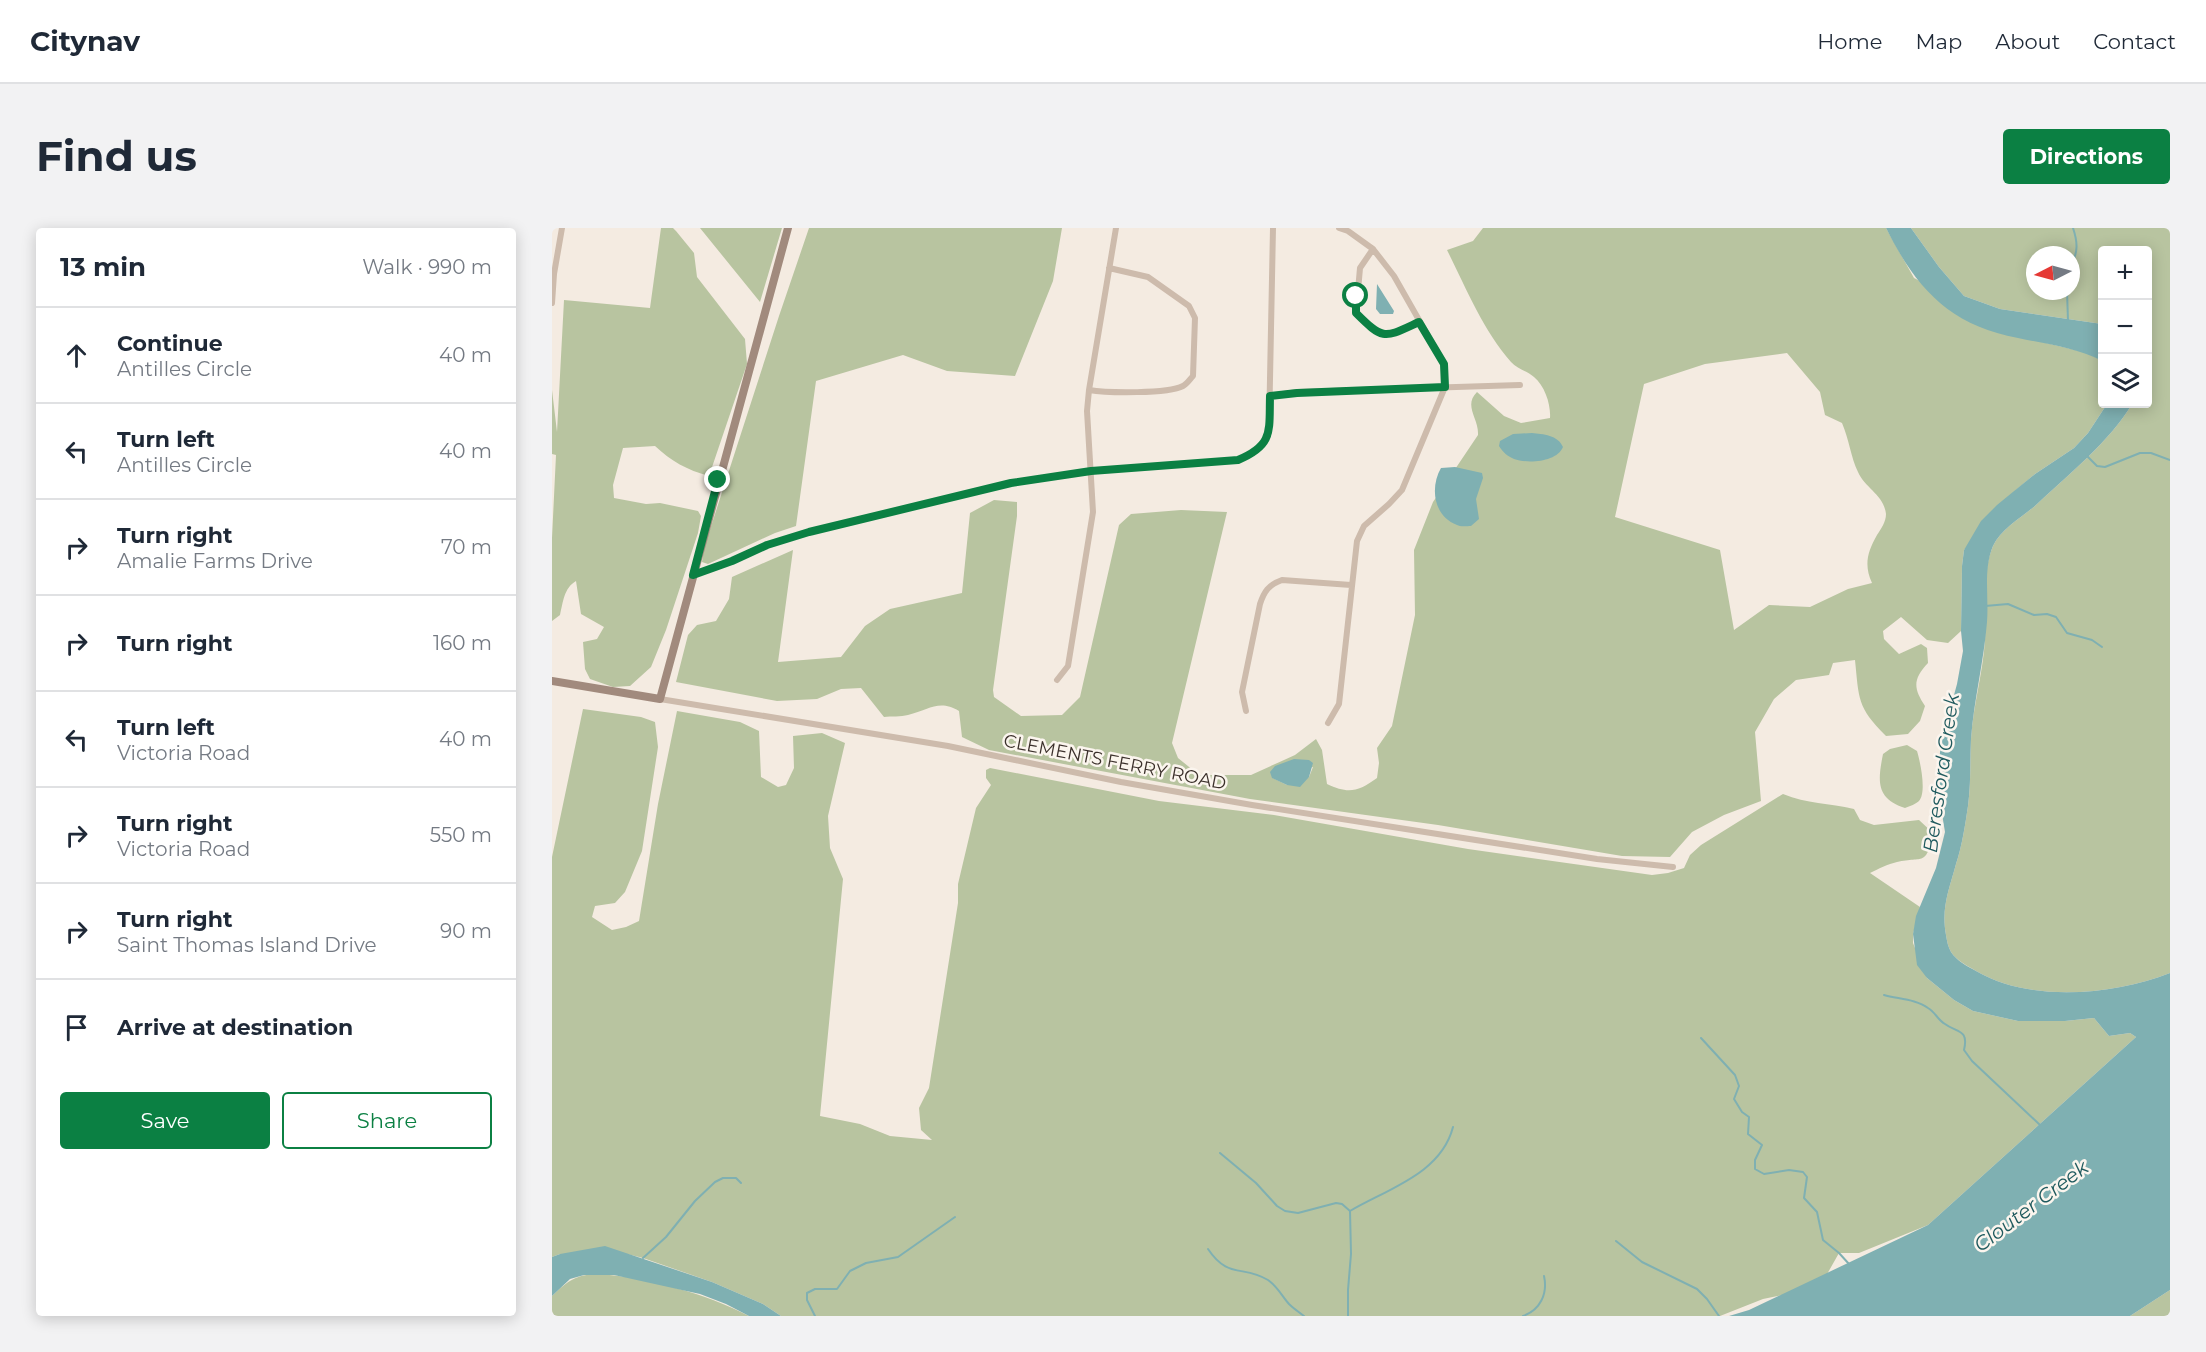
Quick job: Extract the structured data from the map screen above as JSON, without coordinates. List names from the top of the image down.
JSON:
{
  "streets": {
    "main road": ["CLEMENTS FERRY ROAD"]
  },
  "water": ["Beresford Creek", "Clouter Creek"],
  "north": "left",
  "page": {
    "header": "Citynav",
    "nav": [
      "Home",
      "Map",
      "About",
      "Contact"
    ],
    "buttons": [
      "Directions",
      ["Save", "Share"]
    ],
    "title": "Find us",
    "heading": ["13 min", "Walk · 990 m"],
    "map_buttons": ["+", "−"],
    "list": [
      ["Continue", "Antilles Circle", "40 m"],
      ["Turn left", "Antilles Circle", "40 m"],
      ["Turn right", "Amalie Farms Drive", "70 m"],
      ["Turn right", "160 m"],
      ["Turn left", "Victoria Road", "40 m"],
      ["Turn right", "Victoria Road", "550 m"],
      ["Turn right", "Saint Thomas Island Drive", "90 m"],
      "Arrive at destination"
    ]
  }
}
